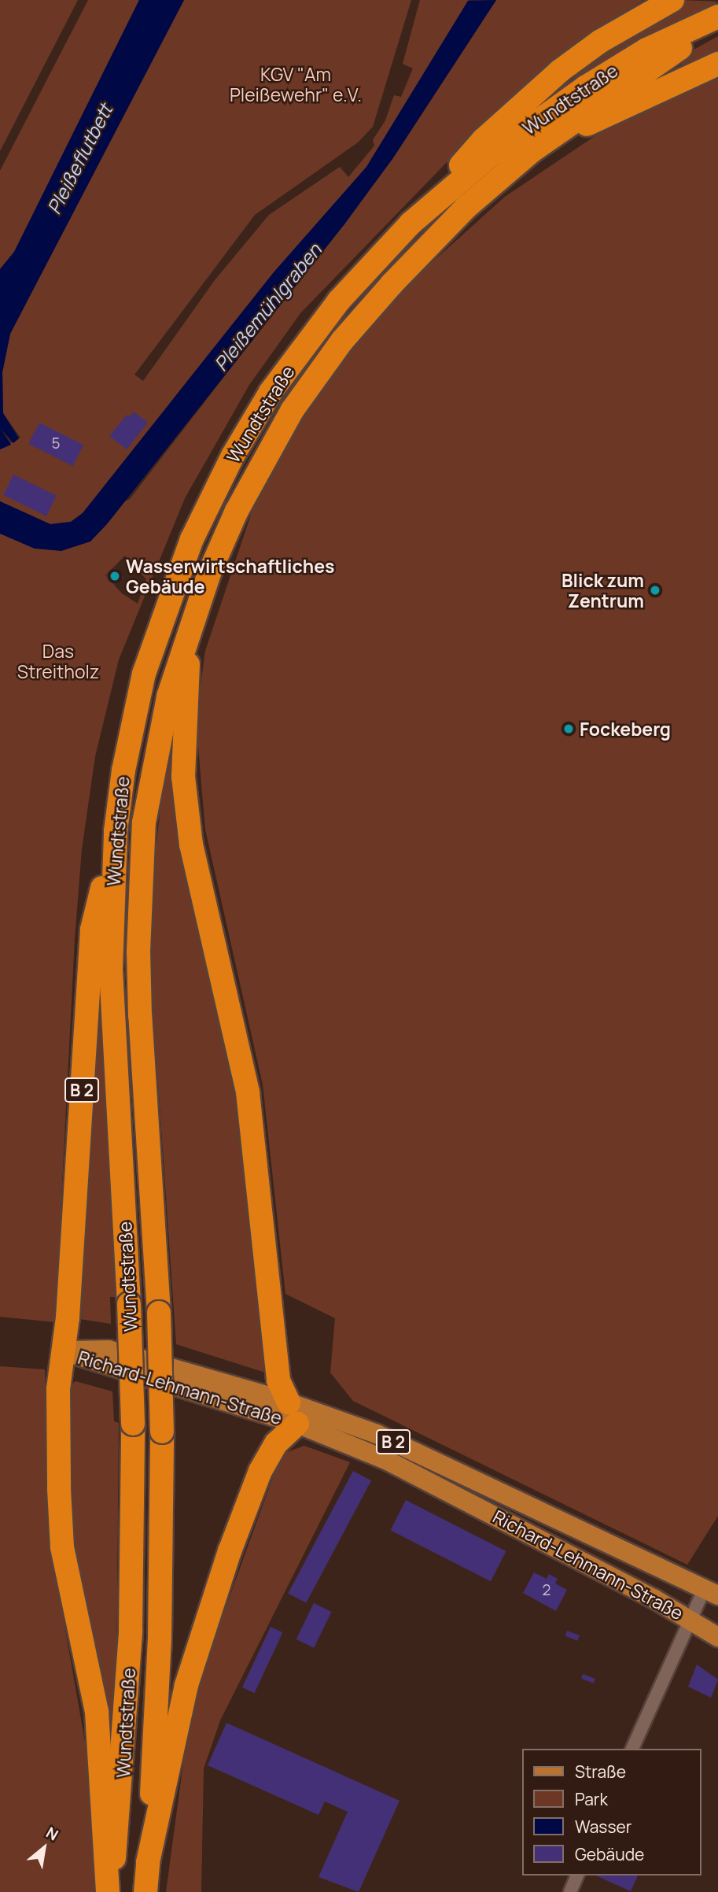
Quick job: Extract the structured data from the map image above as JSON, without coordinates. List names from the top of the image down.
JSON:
{
  "streets": {
    "highway": ["Wundtstraße", "B 2"],
    "main road": ["Richard-Lehmann-Straße"]
  },
  "crossings": [
    ["Wundtstraße", "B 2"],
    ["B 2", "Richard-Lehmann-Straße"]
  ],
  "water": ["Pleißeflutbett", "Pleißemühlgraben"],
  "parks": ["KGV \"Am Pleißewehr\" e.V.", "Das Streitholz"],
  "places": ["Wasserwirtschaftliches Gebäude", "Blick zum Zentrum", "Fockeberg"],
  "house_numbers": ["5", "2"],
  "legend": [
    "Straße",
    "Park",
    "Wasser",
    "Gebäude"
  ],
  "north": "top right"
}
